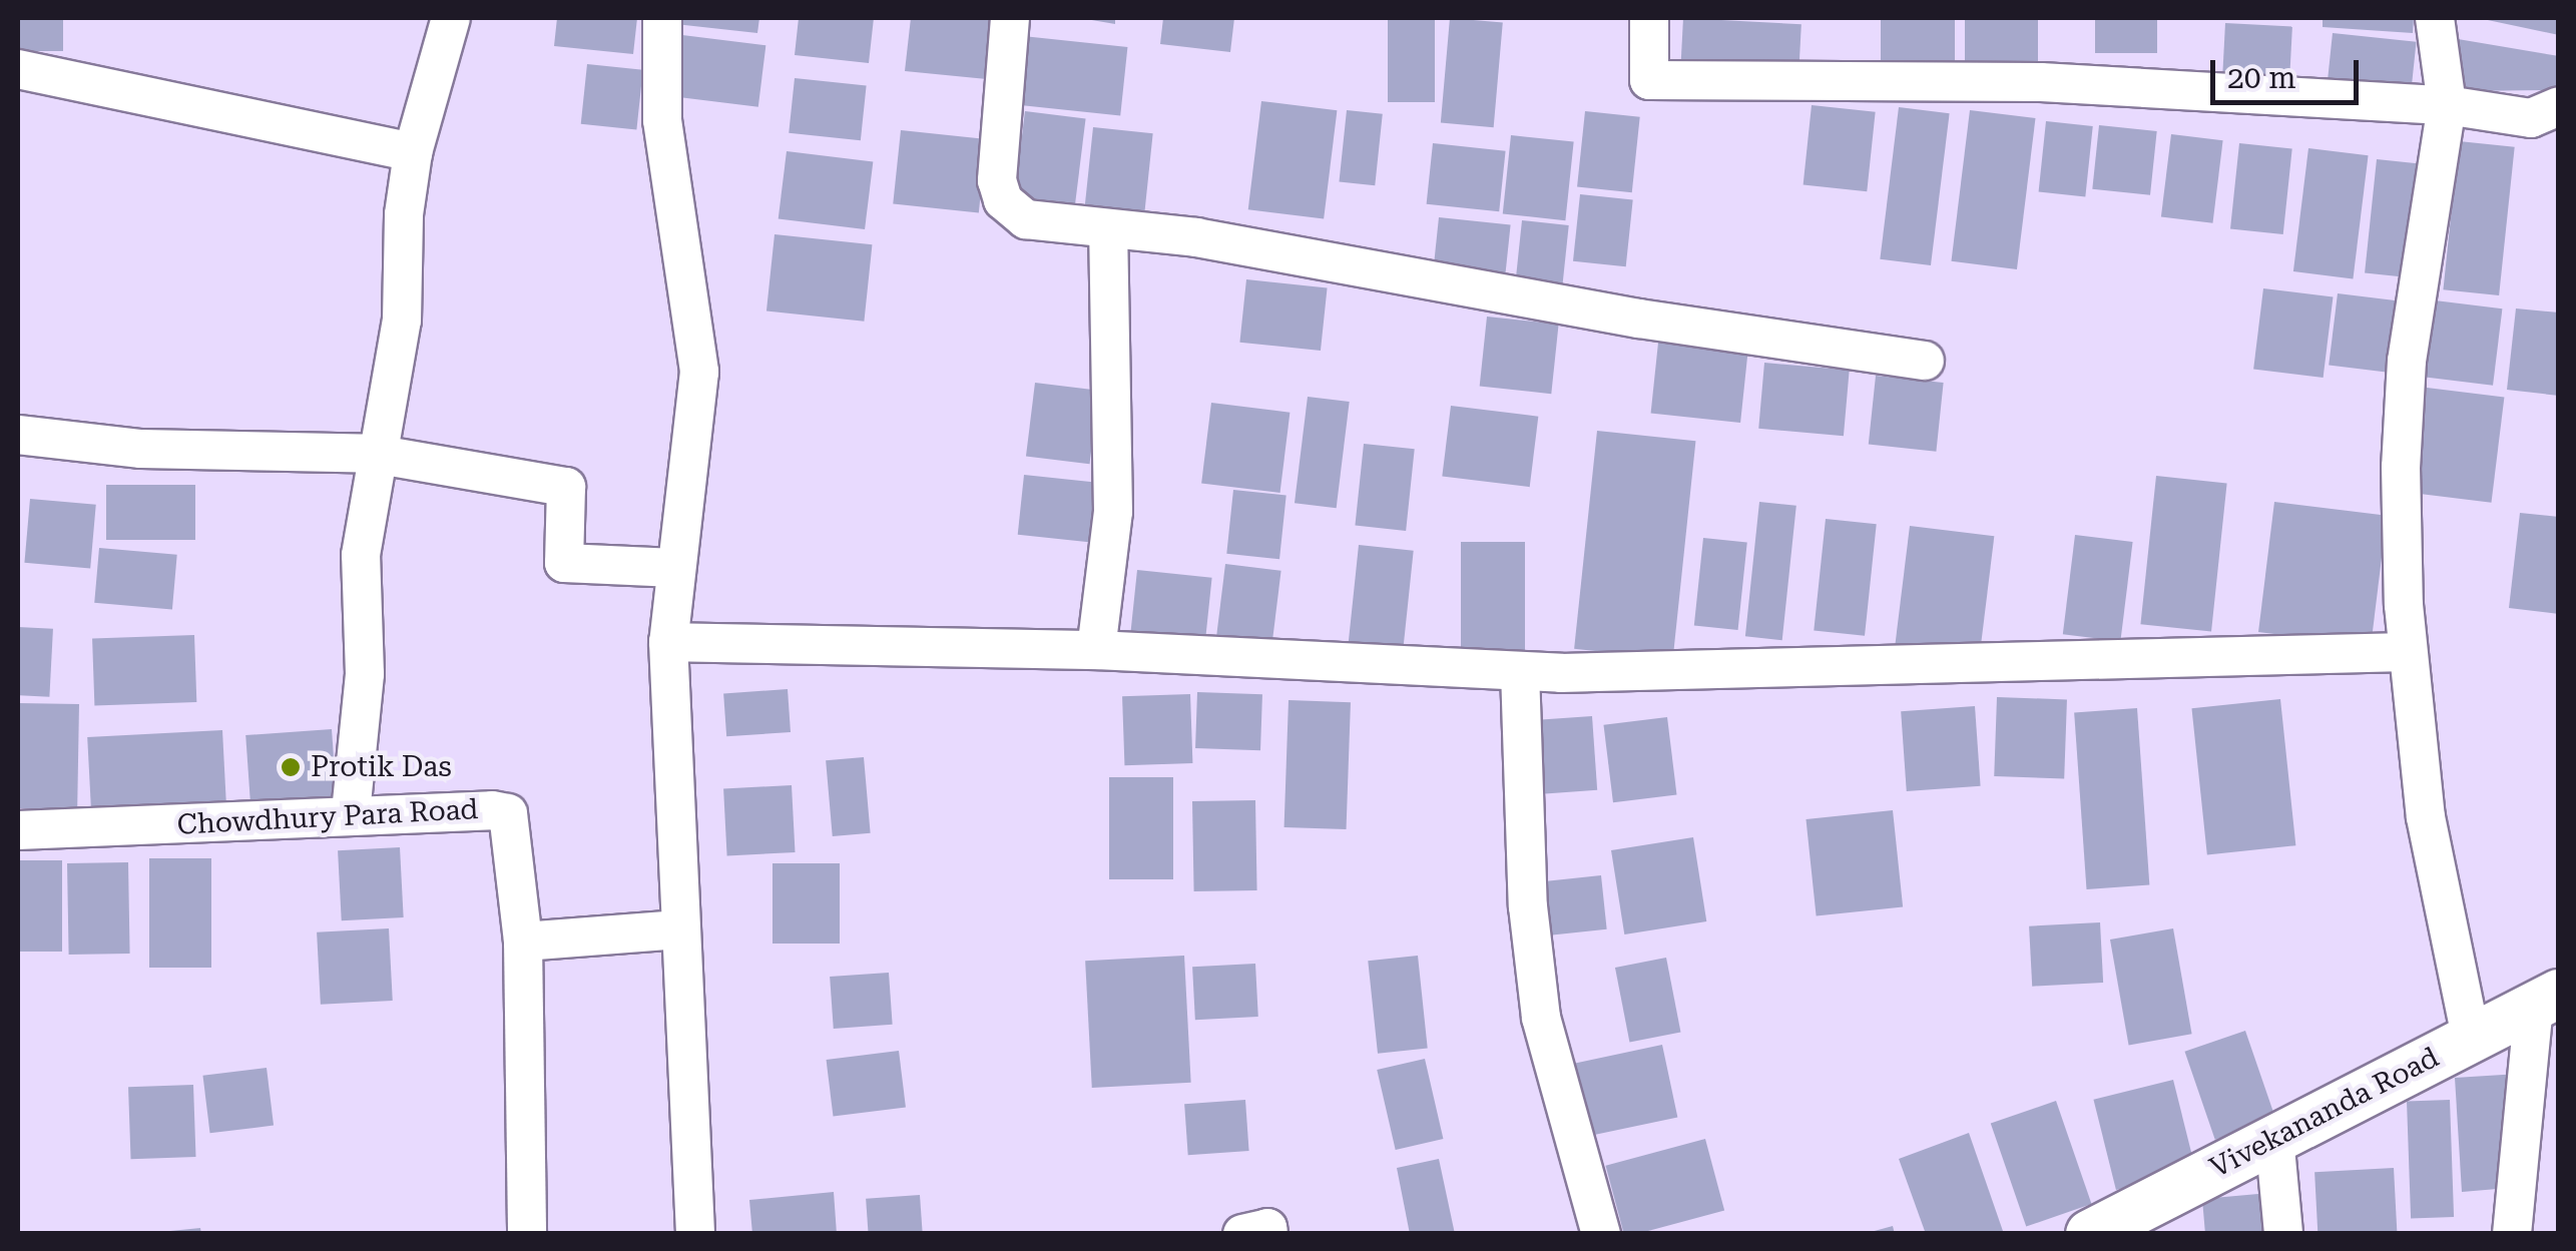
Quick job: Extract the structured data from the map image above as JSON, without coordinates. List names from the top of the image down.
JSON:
{
  "streets": {
    "street": ["Chowdhury Para Road", "Vivekananda Road"]
  },
  "places": ["Protik Das"],
  "scale_bar": "20 m"
}
